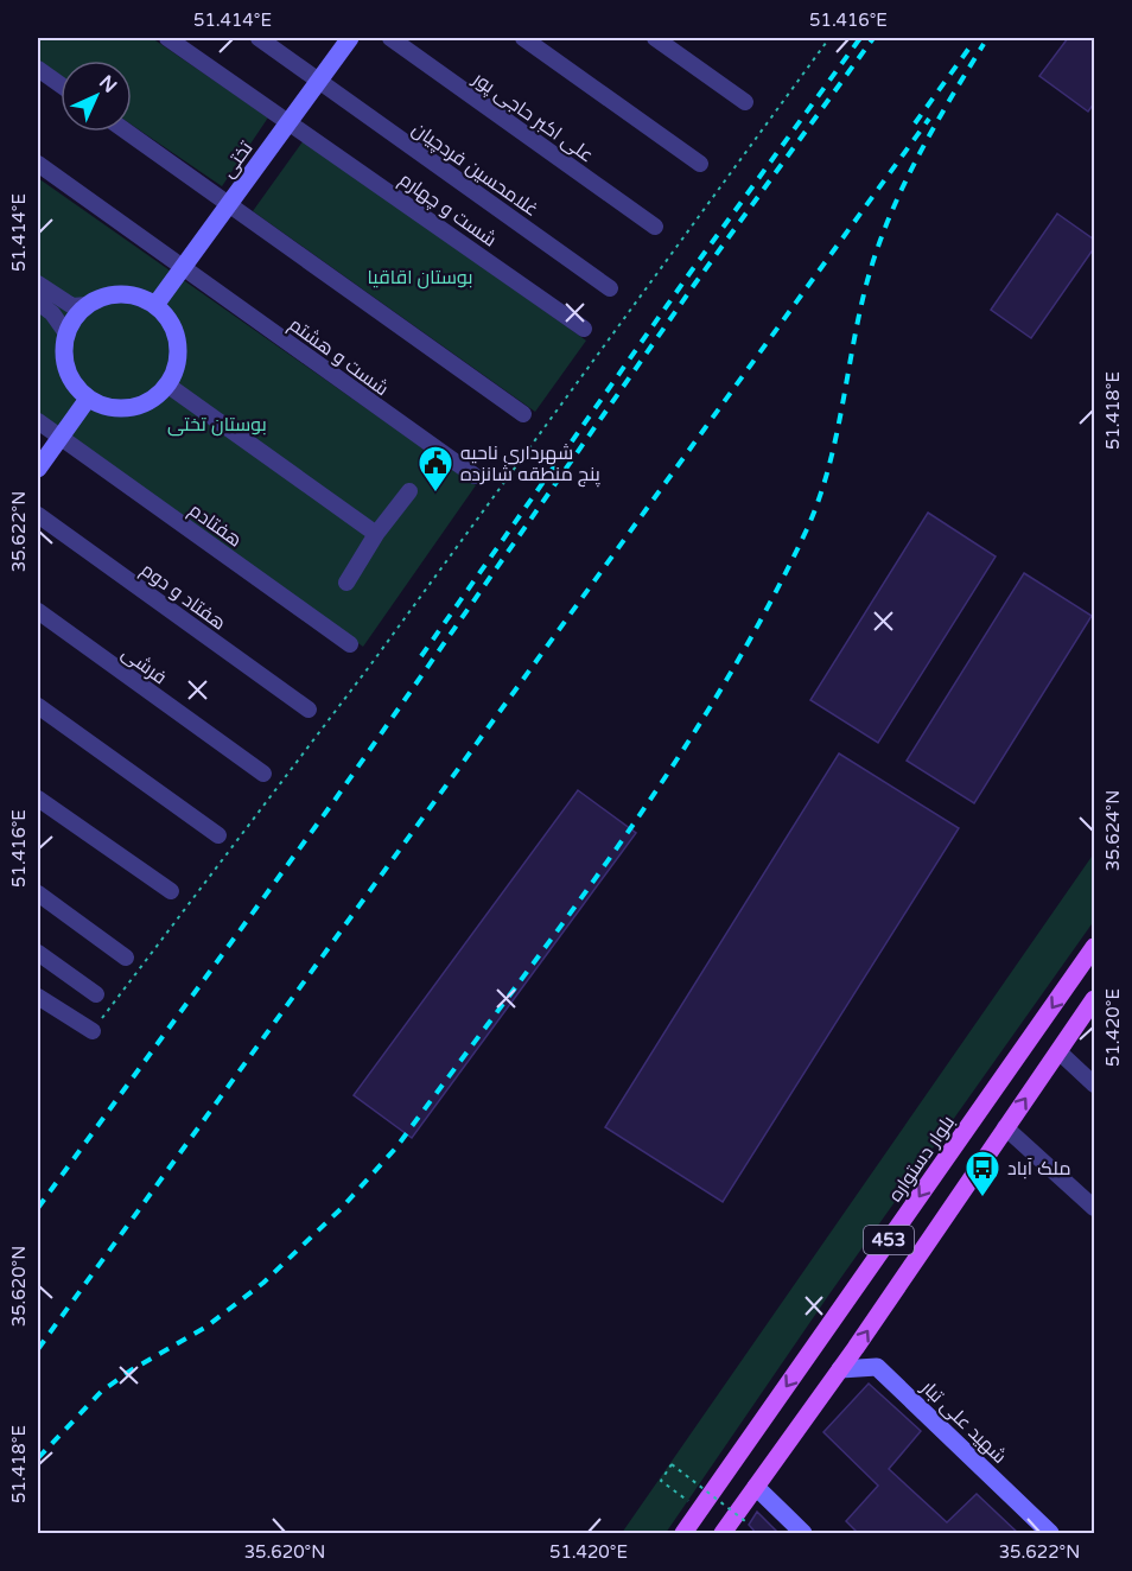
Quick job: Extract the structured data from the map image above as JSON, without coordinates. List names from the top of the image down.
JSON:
{
  "streets": {
    "main road": [
      "تختی",
      "بلوار دستواره",
      "453",
      "شهید علی تبار"
    ],
    "street": [
      "علی اکبر حاجی پور",
      "غلامحسین فردچیان",
      "شست و چهارم",
      "شست و هشتم",
      "هفتادم",
      "هفتاد و دوم",
      "فرشی"
    ]
  },
  "crossings": [
    ["تختی", "غلامحسین فردچیان"],
    ["تختی", "شست و چهارم"],
    ["تختی", "شست و هشتم"],
    ["453", "شهید علی تبار"]
  ],
  "parks": ["بوستان اقاقیا", "بوستان تختی"],
  "places": {
    "public building": ["شهرداری ناحیه پنج منطقه شانزده"],
    "bus stop": ["ملک آباد"]
  },
  "north": "top right",
  "coordinates": [
    "51.414°E",
    "51.416°E",
    "51.418°E",
    "35.622°N",
    "35.624°N",
    "51.420°E",
    "35.620°N"
  ]
}
